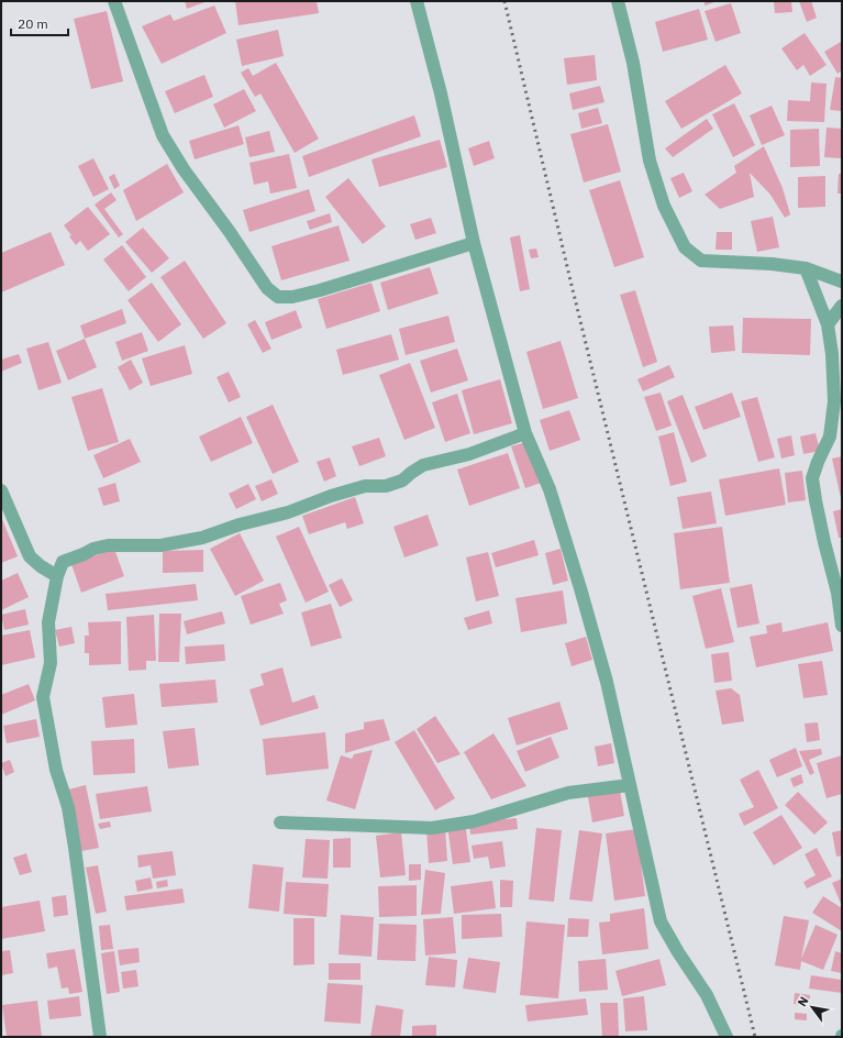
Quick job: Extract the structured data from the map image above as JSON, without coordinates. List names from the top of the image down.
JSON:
{
  "scale_bar": "20 m",
  "north": "top left"
}
